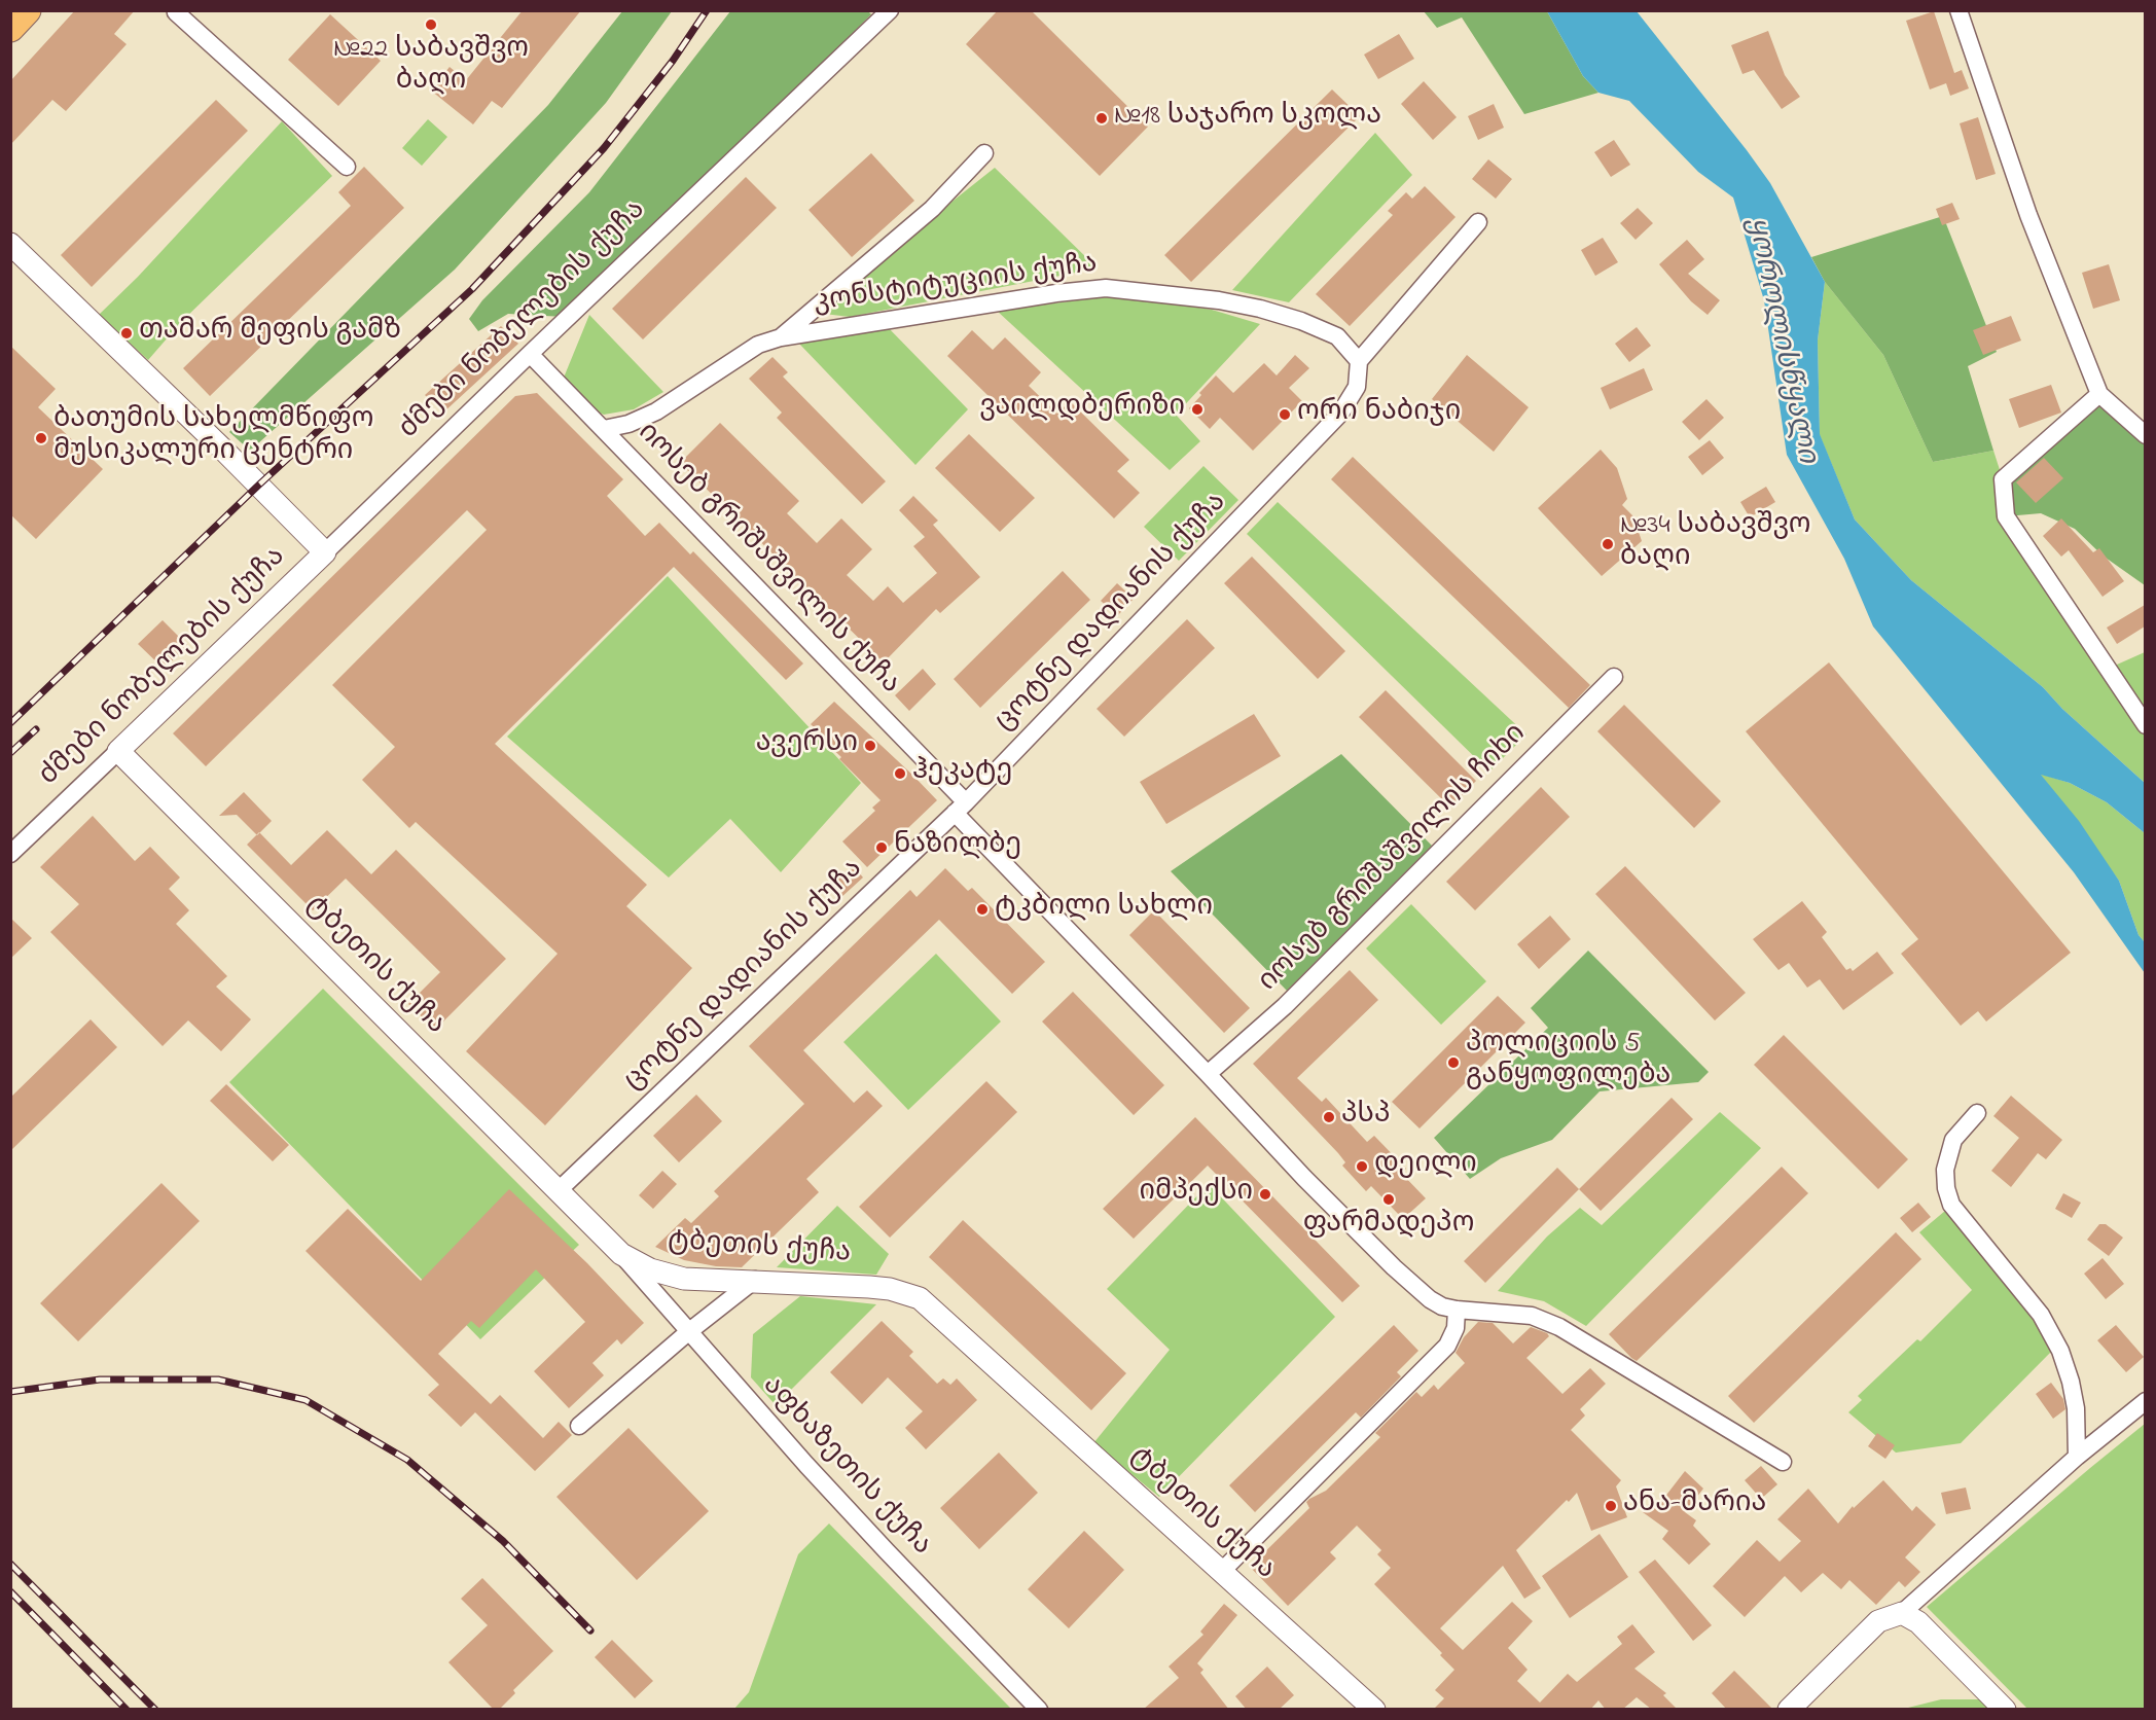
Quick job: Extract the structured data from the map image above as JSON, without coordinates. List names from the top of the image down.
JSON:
{
  "streets": {
    "street": [
      "კონსტიტუციის ქუჩა",
      "ძმები ნობელების ქუჩა",
      "იოსებ გრიშაშვილის ქუჩა",
      "ცოტნე დადიანის ქუჩა",
      "იოსებ გრიშაშვილის ჩიხი",
      "ტბეთის ქუჩა",
      "აფხაზეთის ქუჩა"
    ]
  },
  "crossings": [
    ["კონსტიტუციის ქუჩა", "იოსებ გრიშაშვილის ქუჩა"],
    ["კონსტიტუციის ქუჩა", "ცოტნე დადიანის ქუჩა"],
    ["ძმები ნობელების ქუჩა", "იოსებ გრიშაშვილის ქუჩა"],
    ["ძმები ნობელების ქუჩა", "ტბეთის ქუჩა"],
    ["იოსებ გრიშაშვილის ქუჩა", "ცოტნე დადიანის ქუჩა"],
    ["იოსებ გრიშაშვილის ქუჩა", "იოსებ გრიშაშვილის ჩიხი"],
    ["ცოტნე დადიანის ქუჩა", "ტბეთის ქუჩა"],
    ["ტბეთის ქუჩა", "აფხაზეთის ქუჩა"]
  ],
  "water": ["ყოროლისწყალი"],
  "places": [
    "№22 საბავშვო ბაღი",
    "№18 საჯარო სკოლა",
    "თამარ მეფის გამზ",
    "ვაილდბერიზი",
    "ორი ნაბიჯი",
    "ბათუმის სახელმწიფო მუსიკალური ცენტრი",
    "№34 საბავშვო ბაღი",
    "ავერსი",
    "ჰეკატე",
    "ნაზილბე",
    "ტკბილი სახლი",
    "პოლიციის 5 განყოფილება",
    "პსპ",
    "დეილი",
    "იმპექსი",
    "ფარმადეპო",
    "ანა-მარია"
  ]
}
